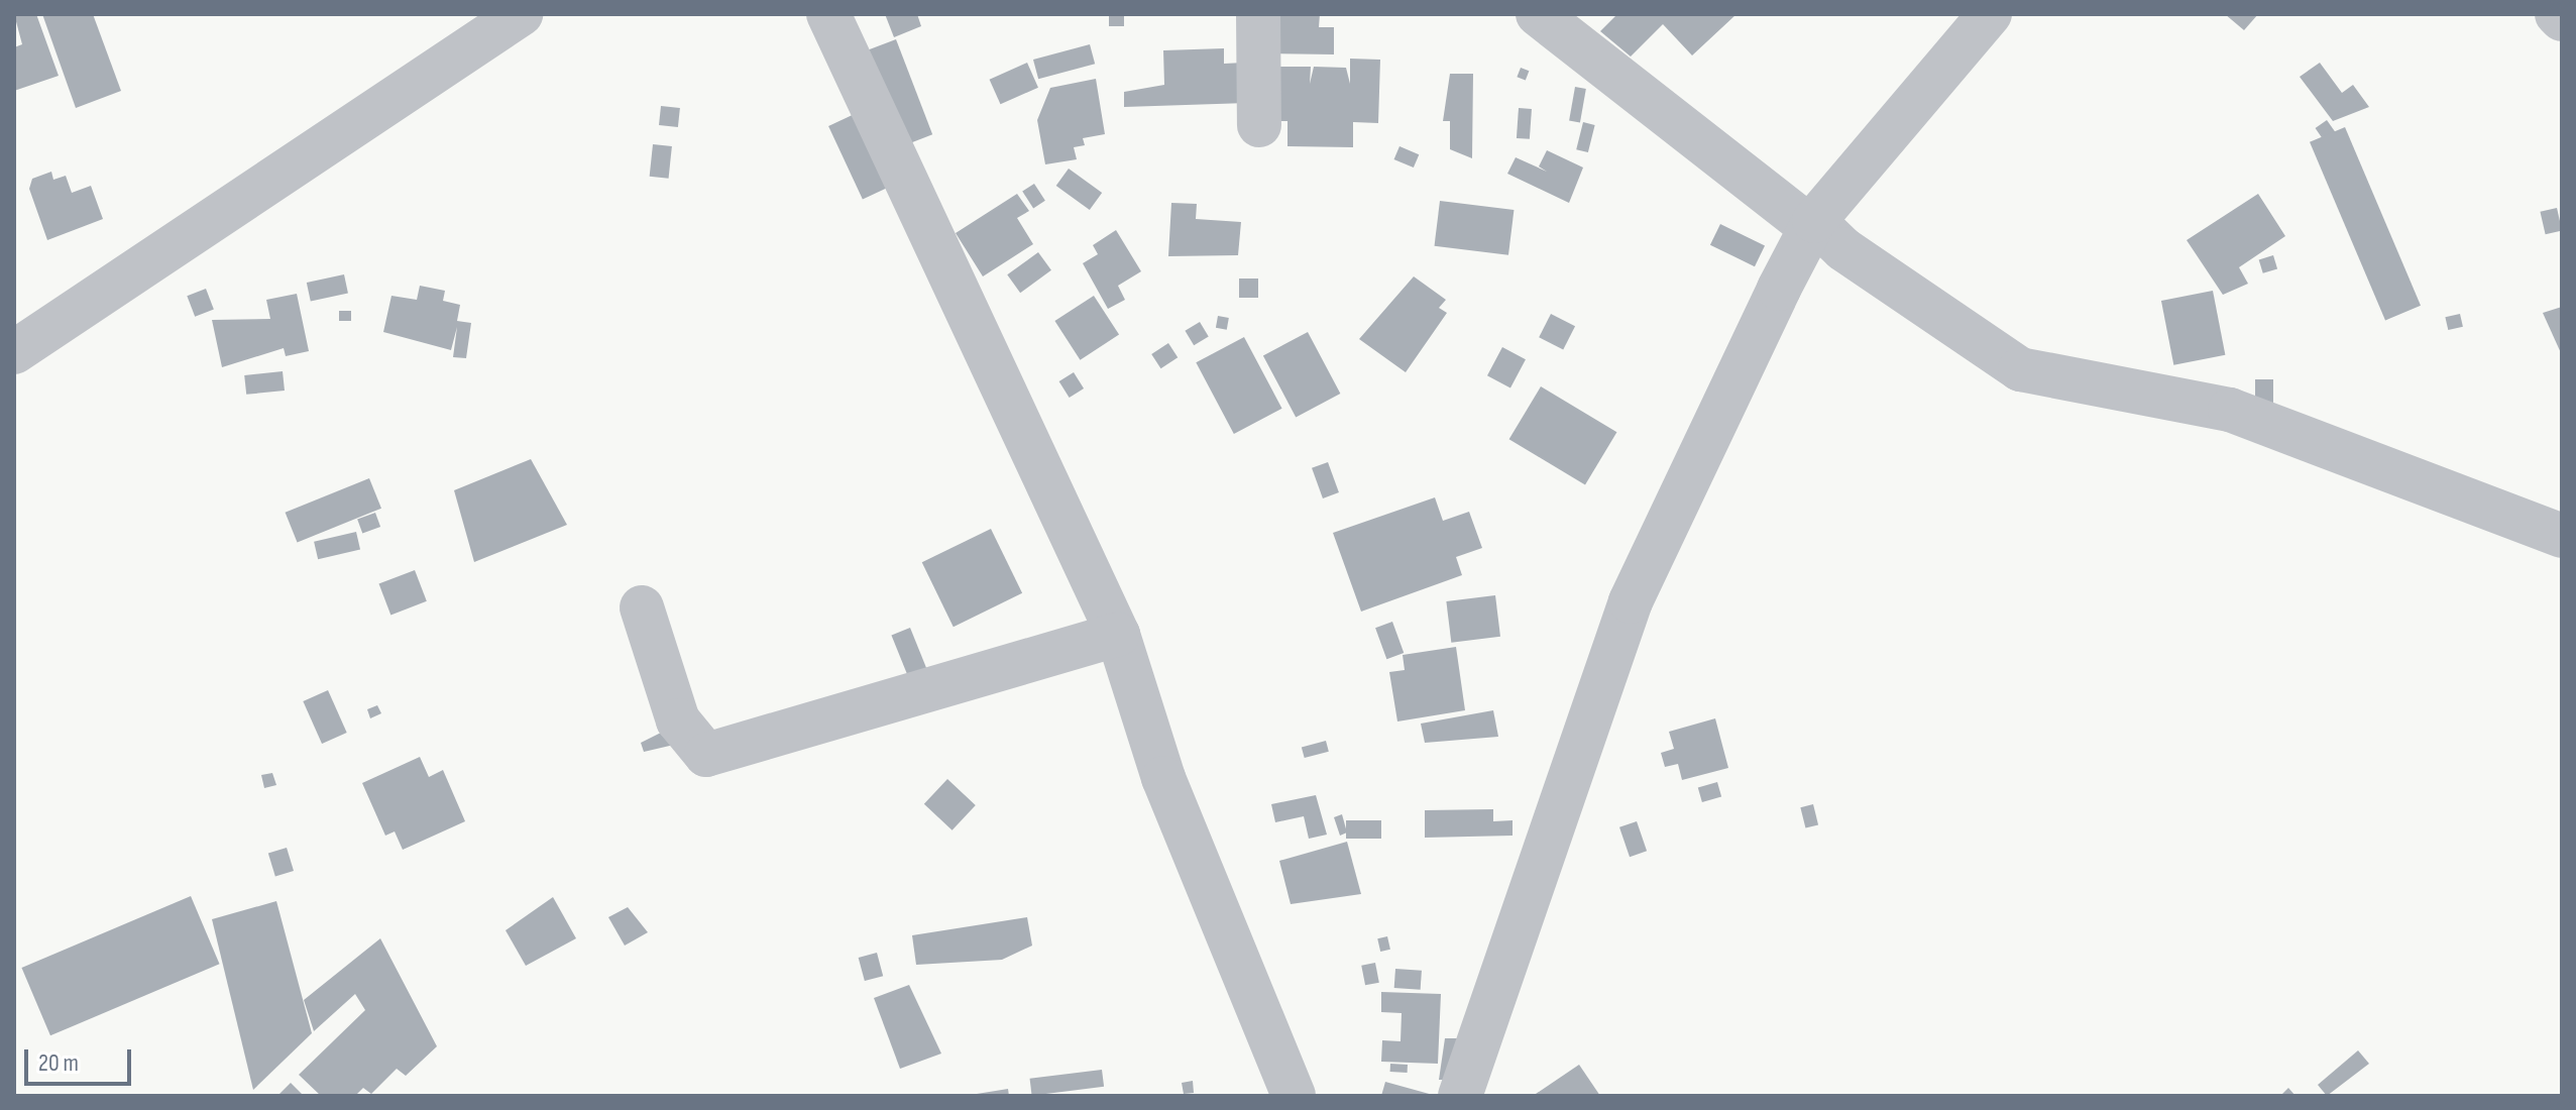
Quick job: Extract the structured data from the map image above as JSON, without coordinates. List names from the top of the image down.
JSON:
{
  "scale_bar": "20 m"
}
